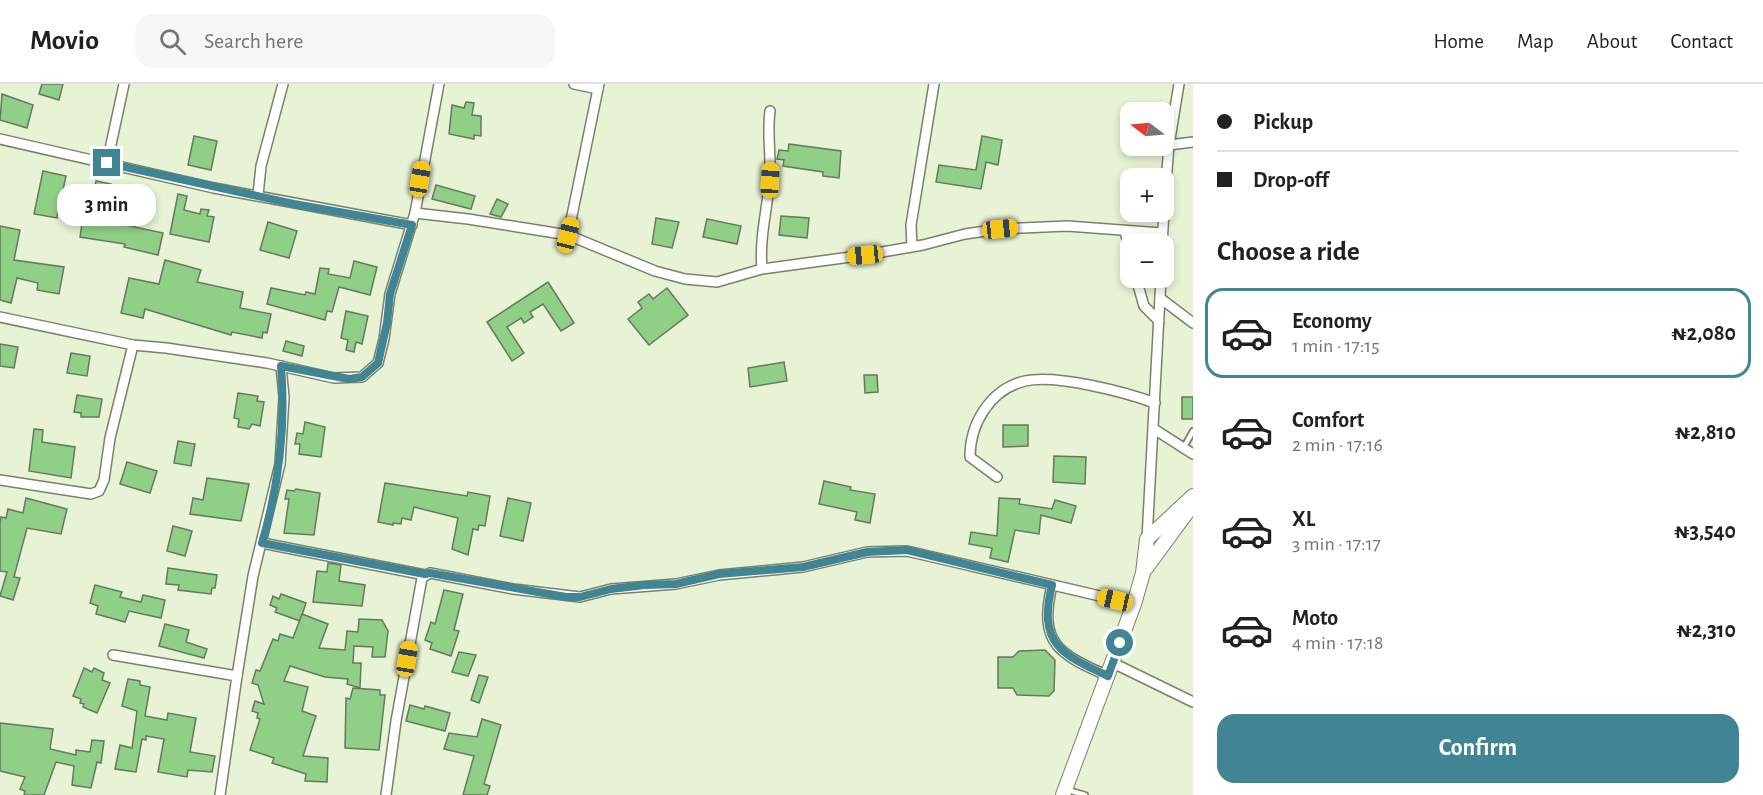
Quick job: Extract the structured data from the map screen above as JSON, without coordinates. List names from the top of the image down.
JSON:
{
  "north": "left",
  "page": {
    "header": "Movio",
    "search": "Search here",
    "nav": [
      "Home",
      "Map",
      "About",
      "Contact"
    ],
    "banner": ["Pickup", "Drop-off"],
    "map_buttons": ["+", "−"],
    "bubble": "3 min",
    "heading": "Choose a ride",
    "list": [
      {
        "name": "Economy",
        "note": "1 min · 17:15",
        "value": "₦2,080"
      },
      {
        "name": "Comfort",
        "note": "2 min · 17:16",
        "value": "₦2,810"
      },
      {
        "name": "XL",
        "note": "3 min · 17:17",
        "value": "₦3,540"
      },
      {
        "name": "Moto",
        "note": "4 min · 17:18",
        "value": "₦2,310"
      }
    ],
    "buttons": "Confirm"
  }
}
